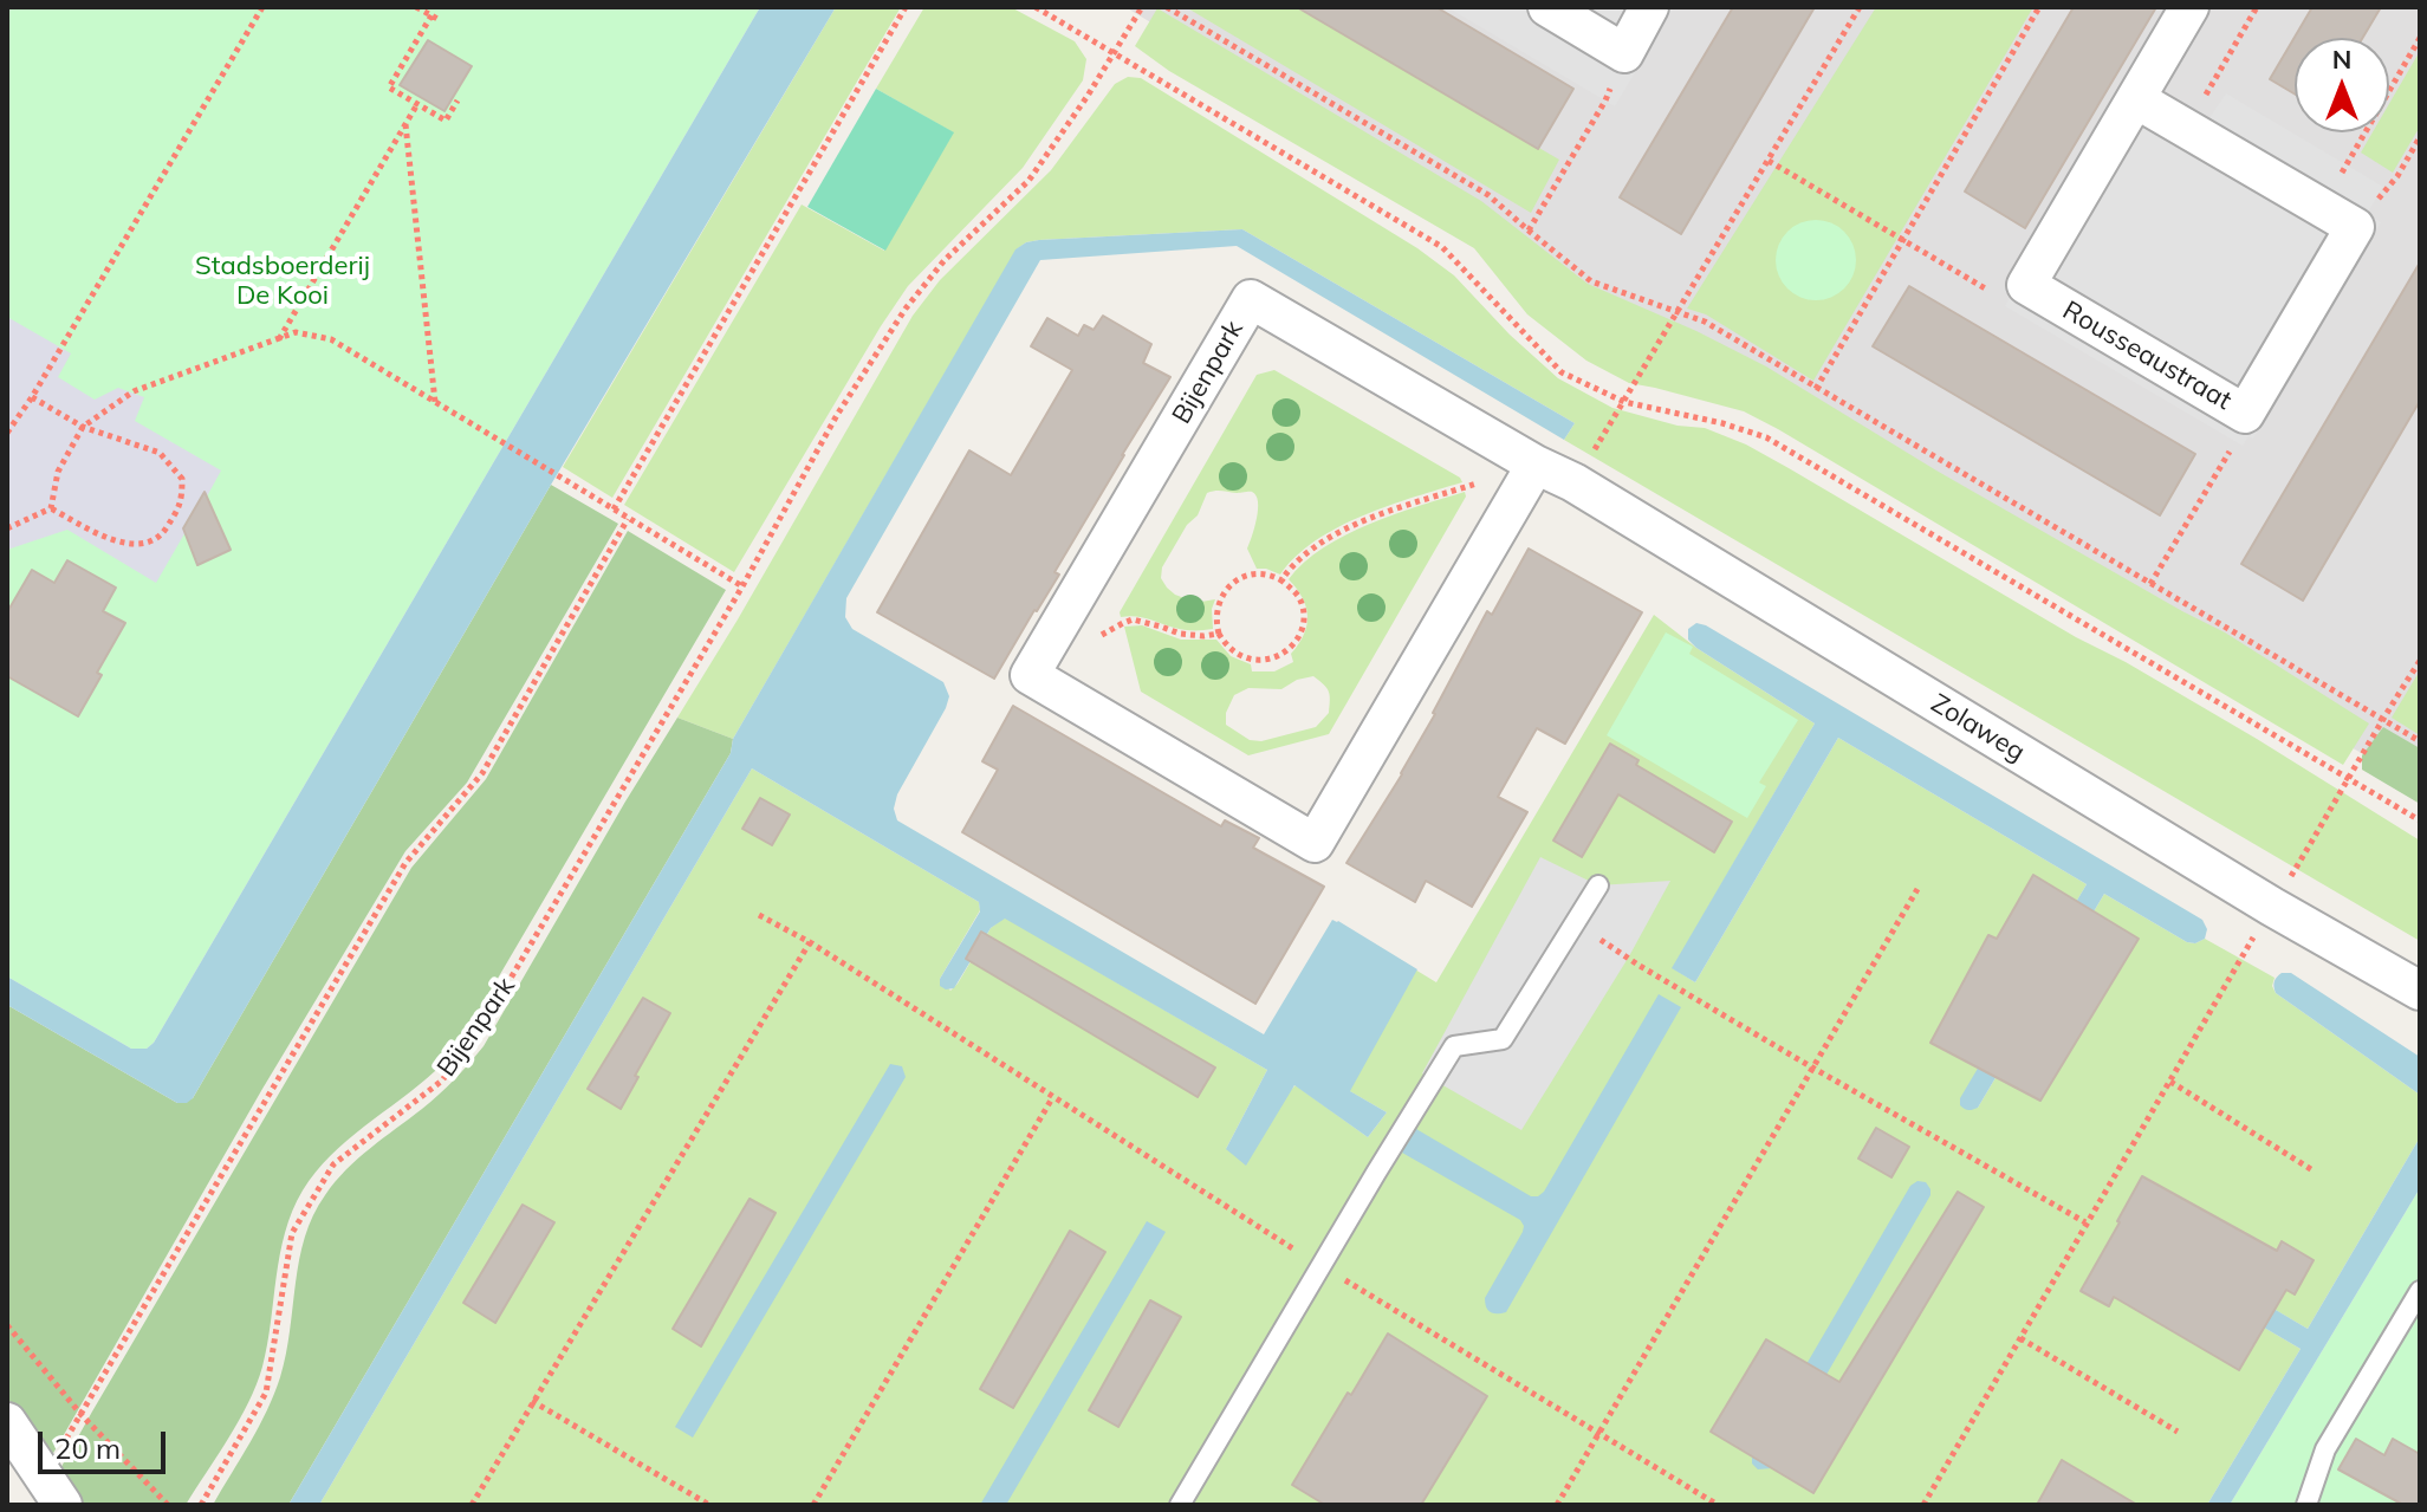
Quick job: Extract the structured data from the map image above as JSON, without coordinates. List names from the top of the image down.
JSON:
{
  "streets": {
    "street": ["Rousseaustraat", "Bijenpark", "Zolaweg"]
  },
  "crossings": [
    ["Bijenpark", "Zolaweg"]
  ],
  "parks": ["Stadsboerderij De Kooi"],
  "scale_bar": "20 m",
  "north": "top"
}
